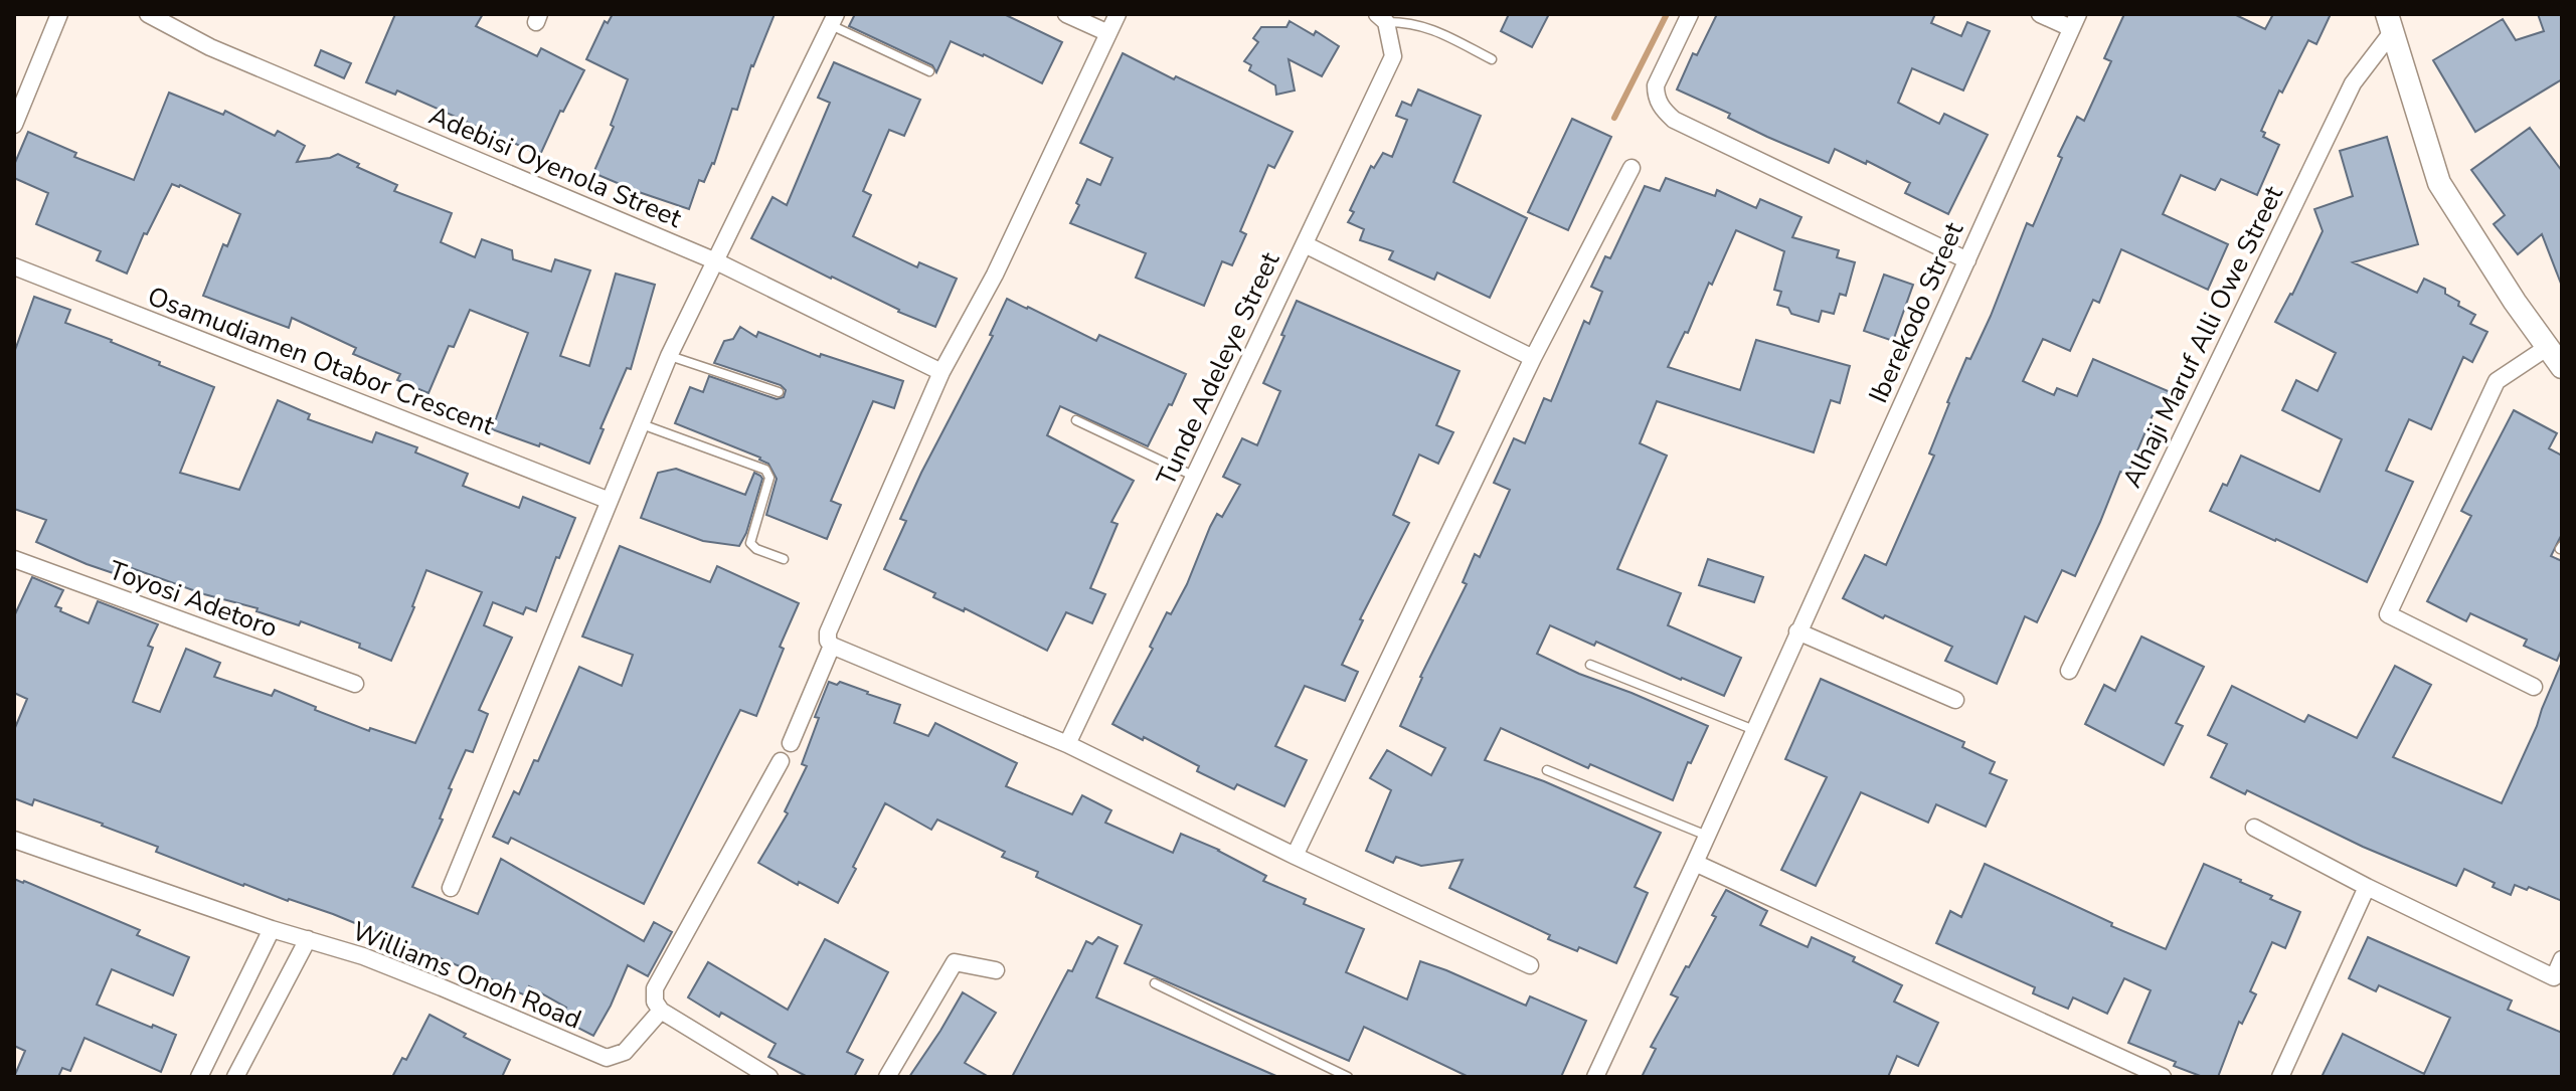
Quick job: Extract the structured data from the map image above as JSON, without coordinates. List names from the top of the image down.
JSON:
{
  "streets": {
    "street": [
      "Adebisi Oyenola Street",
      "Iberekodo Street",
      "Alhaji Maruf Alli Owe Street",
      "Osamudiamen Otabor Crescent",
      "Tunde Adeleye Street",
      "Toyosi Adetoro",
      "Williams Onoh Road"
    ]
  }
}
